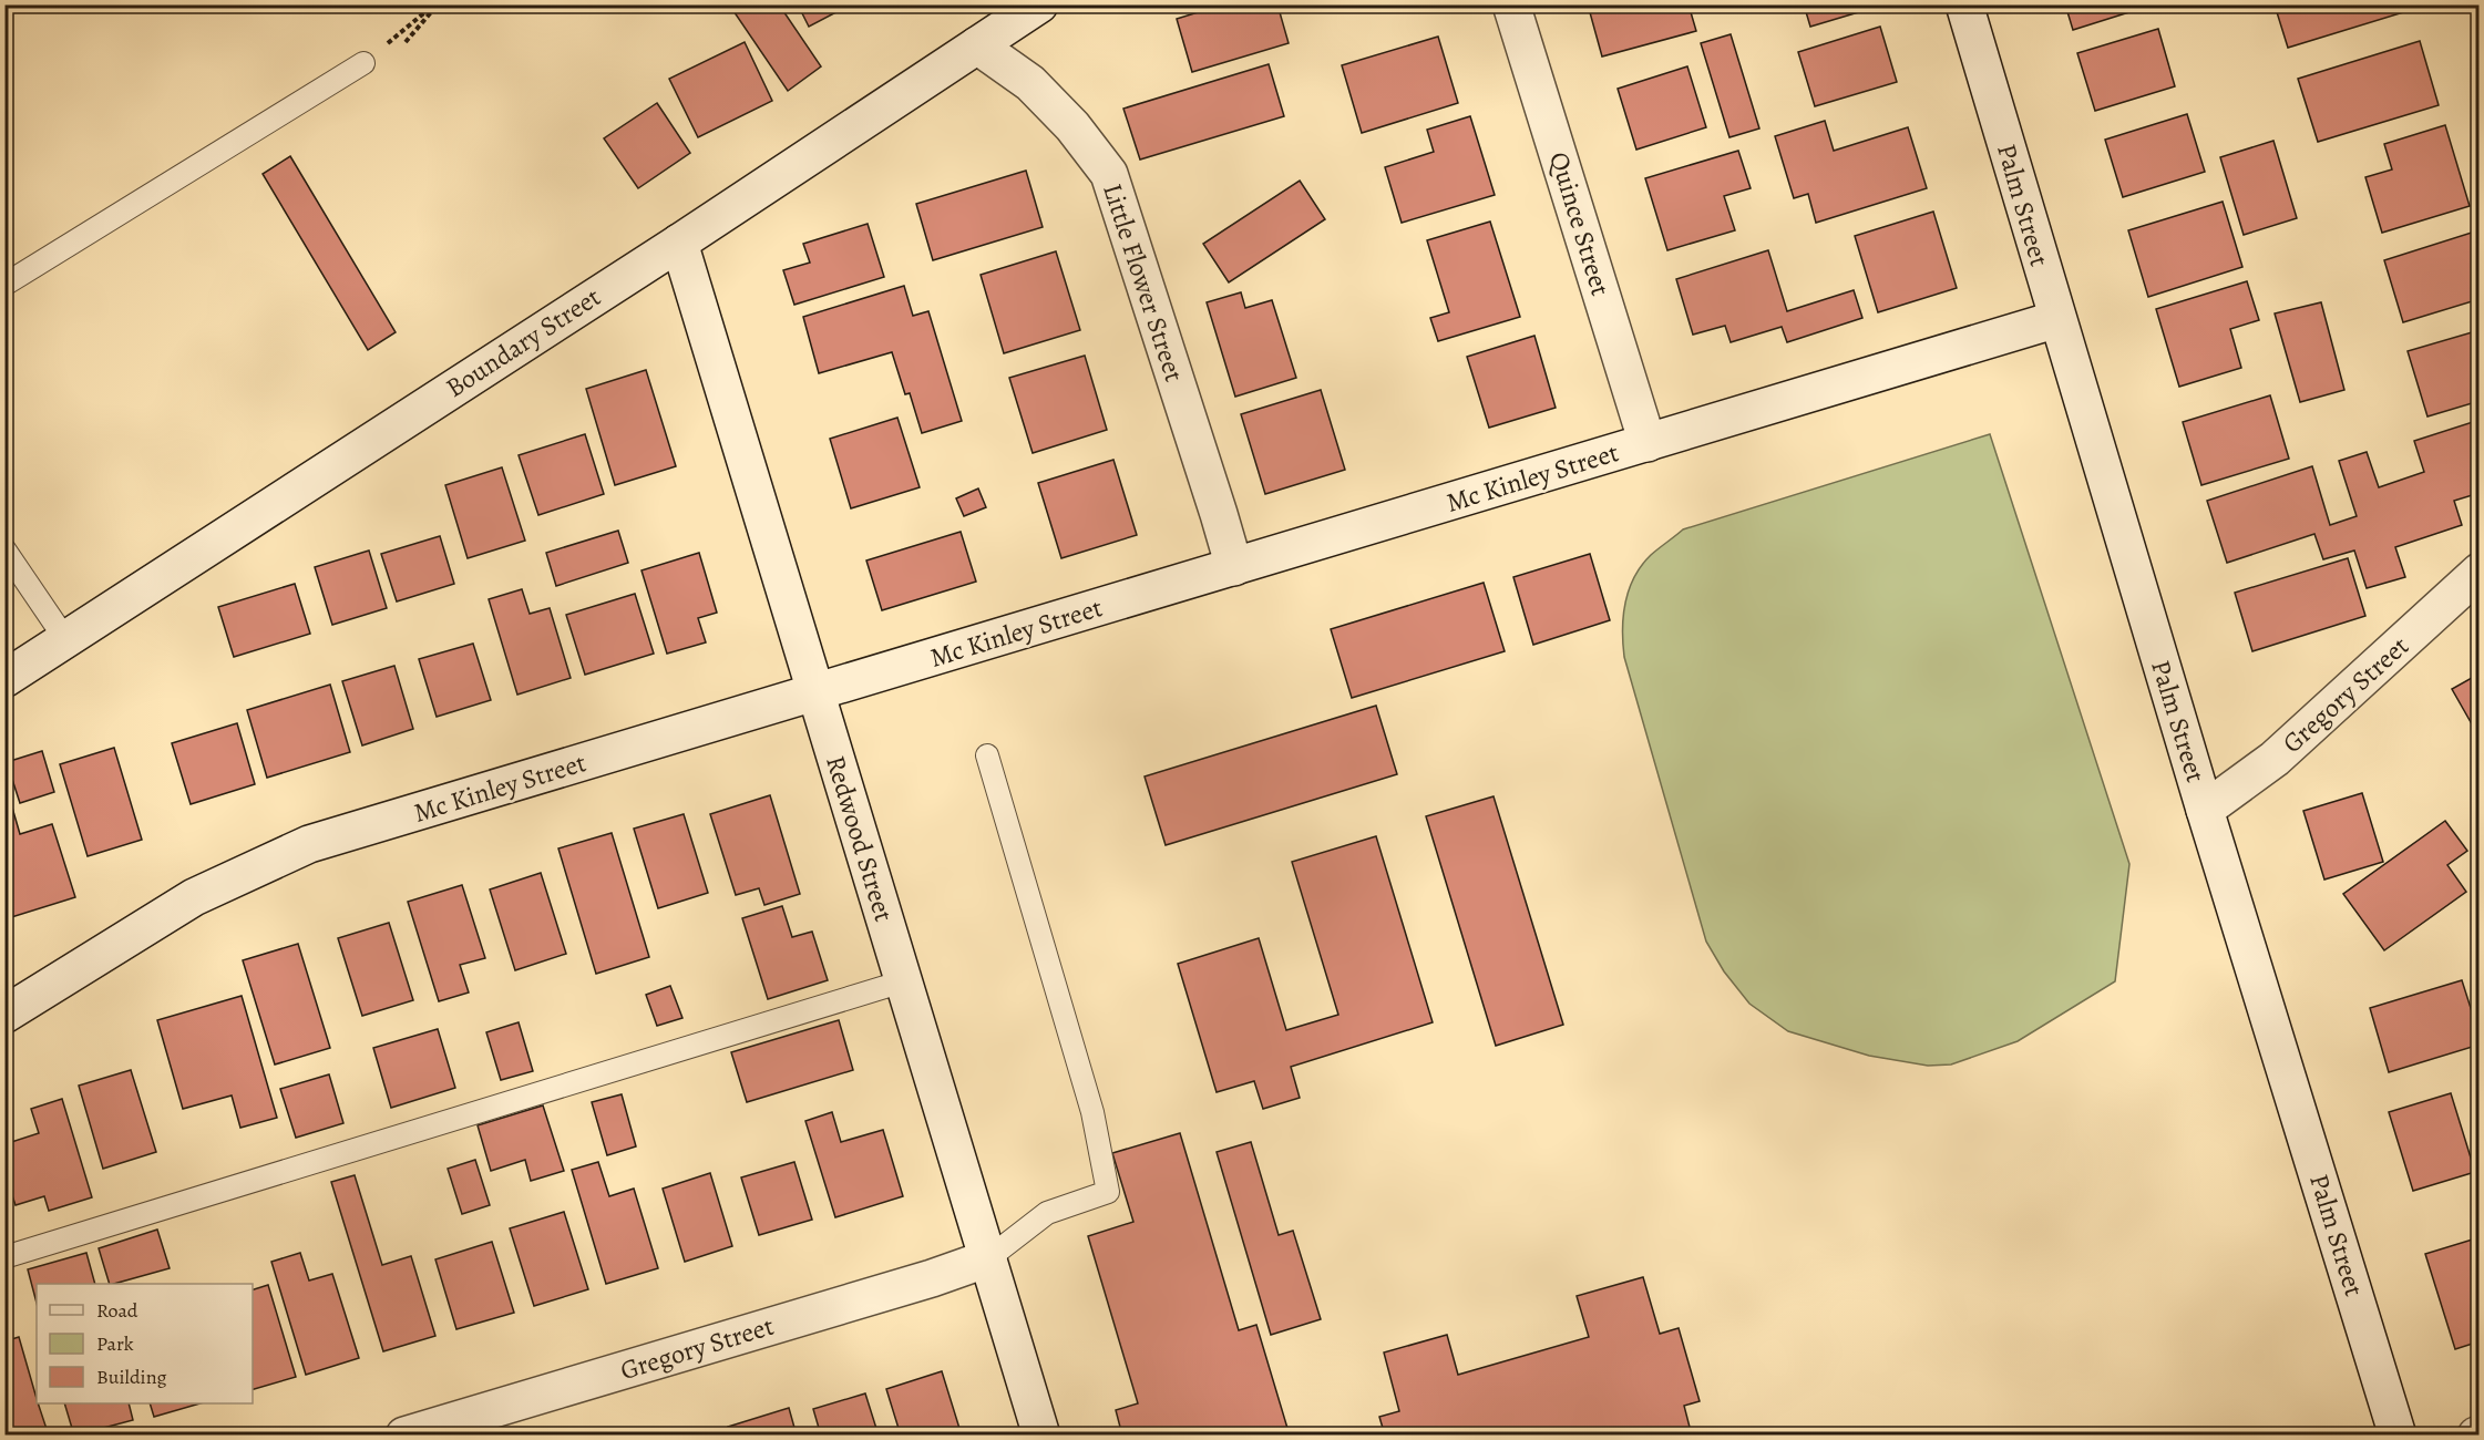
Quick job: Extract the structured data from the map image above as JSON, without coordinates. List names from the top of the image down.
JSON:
{
  "streets": {
    "street": [
      "Palm Street",
      "Quince Street",
      "Little Flower Street",
      "Boundary Street",
      "Mc Kinley Street",
      "Gregory Street",
      "Redwood Street"
    ]
  },
  "crossings": [
    ["Palm Street", "Mc Kinley Street"],
    ["Palm Street", "Gregory Street"],
    ["Quince Street", "Mc Kinley Street"],
    ["Little Flower Street", "Boundary Street"],
    ["Little Flower Street", "Mc Kinley Street"],
    ["Boundary Street", "Redwood Street"],
    ["Mc Kinley Street", "Redwood Street"],
    ["Gregory Street", "Redwood Street"]
  ],
  "legend": ["Road", "Park", "Building"]
}
